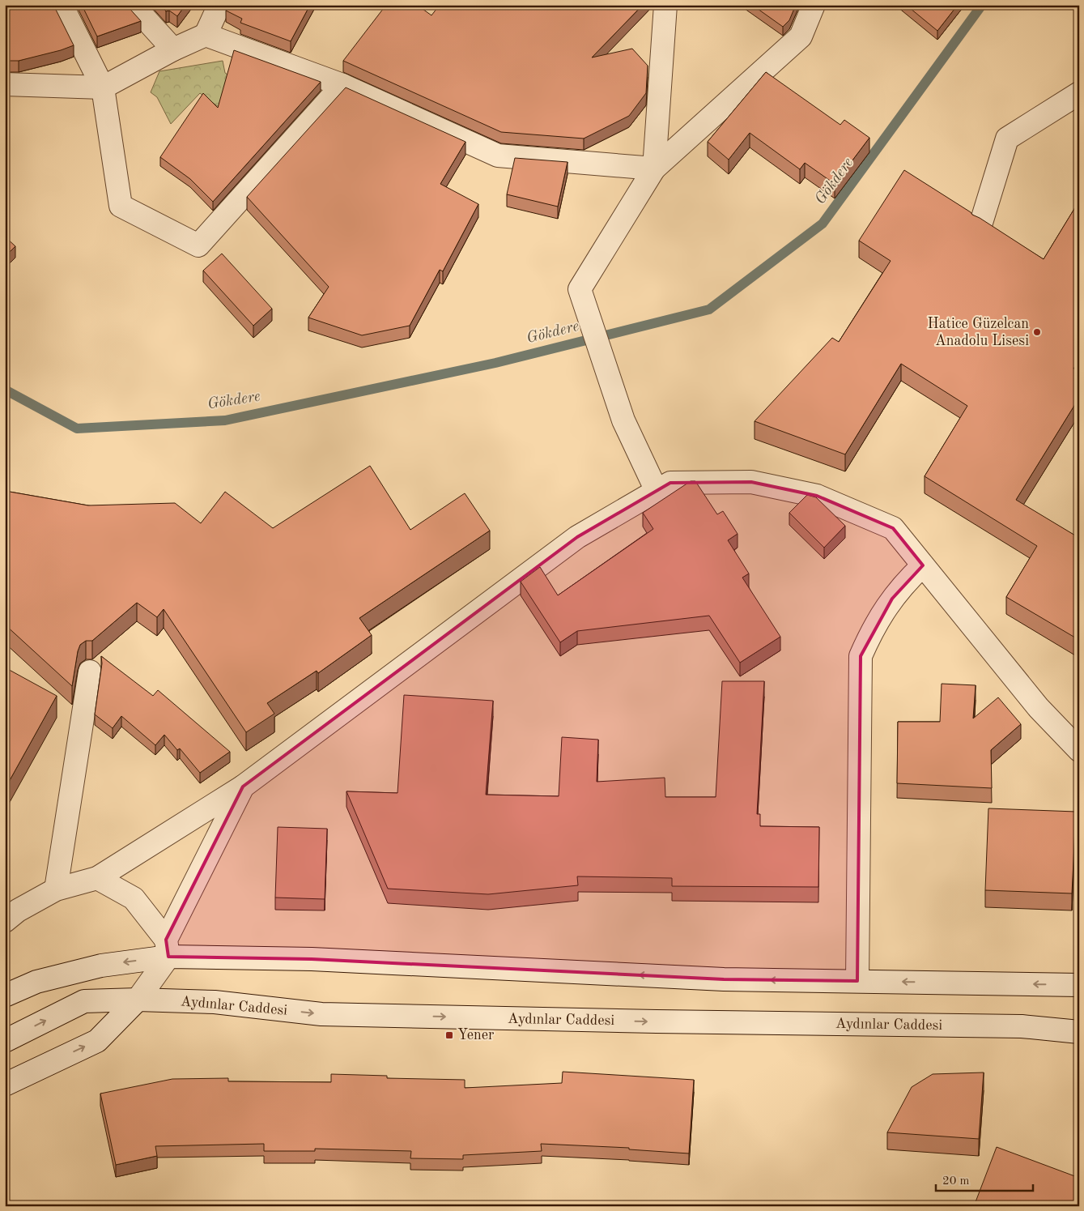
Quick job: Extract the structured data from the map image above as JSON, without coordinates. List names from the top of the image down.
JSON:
{
  "streets": {
    "street": ["Aydınlar Caddesi"]
  },
  "water": ["Gökdere"],
  "places": {
    "other": ["Hatice Güzelcan Anadolu Lisesi"],
    "transit": ["Yener"]
  },
  "scale_bar": "20 m"
}
